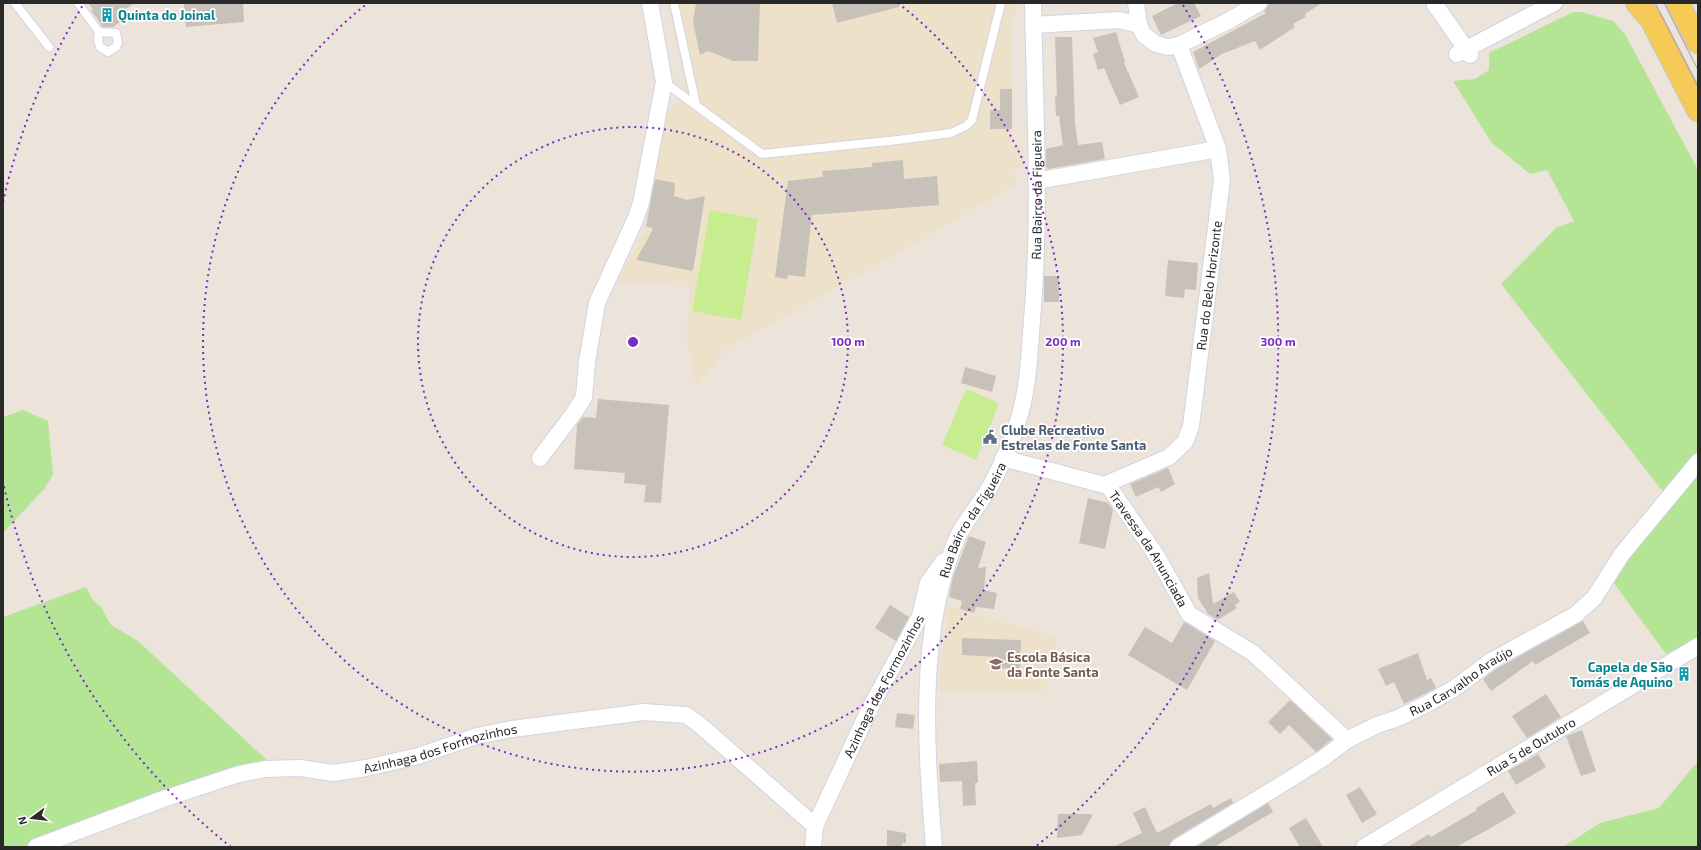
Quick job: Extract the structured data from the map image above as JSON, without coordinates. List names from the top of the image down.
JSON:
{
  "streets": {
    "street": [
      "Rua Bairro da Figueira",
      "Rua do Belo Horizonte",
      "Travessa da Anunciada",
      "Rua Carvalho Araújo",
      "Azinhaga dos Formozinhos",
      "Rua 5 de Outubro"
    ]
  },
  "crossings": [
    ["Rua Bairro da Figueira", "Travessa da Anunciada"],
    ["Rua Bairro da Figueira", "Azinhaga dos Formozinhos"],
    ["Rua do Belo Horizonte", "Travessa da Anunciada"],
    ["Travessa da Anunciada", "Rua Carvalho Araújo"]
  ],
  "places": {
    "building": ["Quinta do Joinal", "Capela de São Tomás de Aquino"],
    "public building": ["Clube Recreativo Estrelas de Fonte Santa"],
    "school or university": ["Escola Básica da Fonte Santa"]
  },
  "north": "left",
  "rings": ["100 m", "200 m", "300 m"]
}
